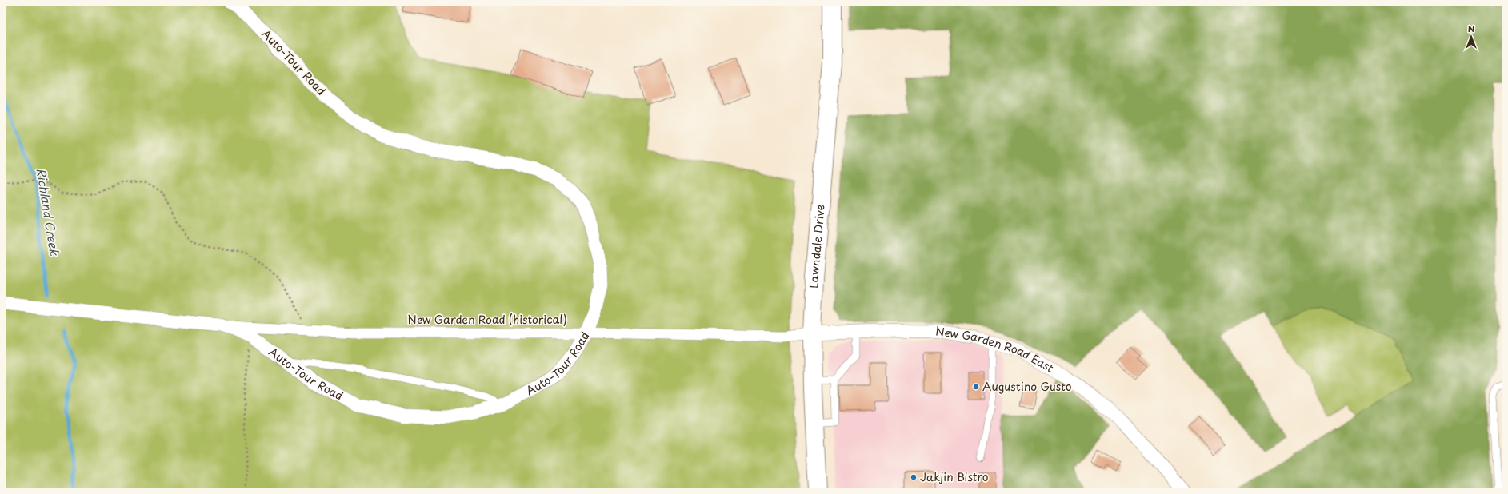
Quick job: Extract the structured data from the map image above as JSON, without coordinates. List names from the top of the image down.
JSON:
{
  "streets": {
    "main road": ["Lawndale Drive"],
    "street": ["Auto-Tour Road", "New Garden Road (historical)", "New Garden Road East"]
  },
  "crossings": [
    ["Auto-Tour Road", "New Garden Road (historical)"],
    ["Lawndale Drive", "New Garden Road (historical)"],
    ["Lawndale Drive", "New Garden Road East"],
    ["New Garden Road (historical)", "New Garden Road East"]
  ],
  "water": ["Richland Creek"],
  "places": ["Augustino Gusto", "Jakjin Bistro"],
  "north": "top"
}
